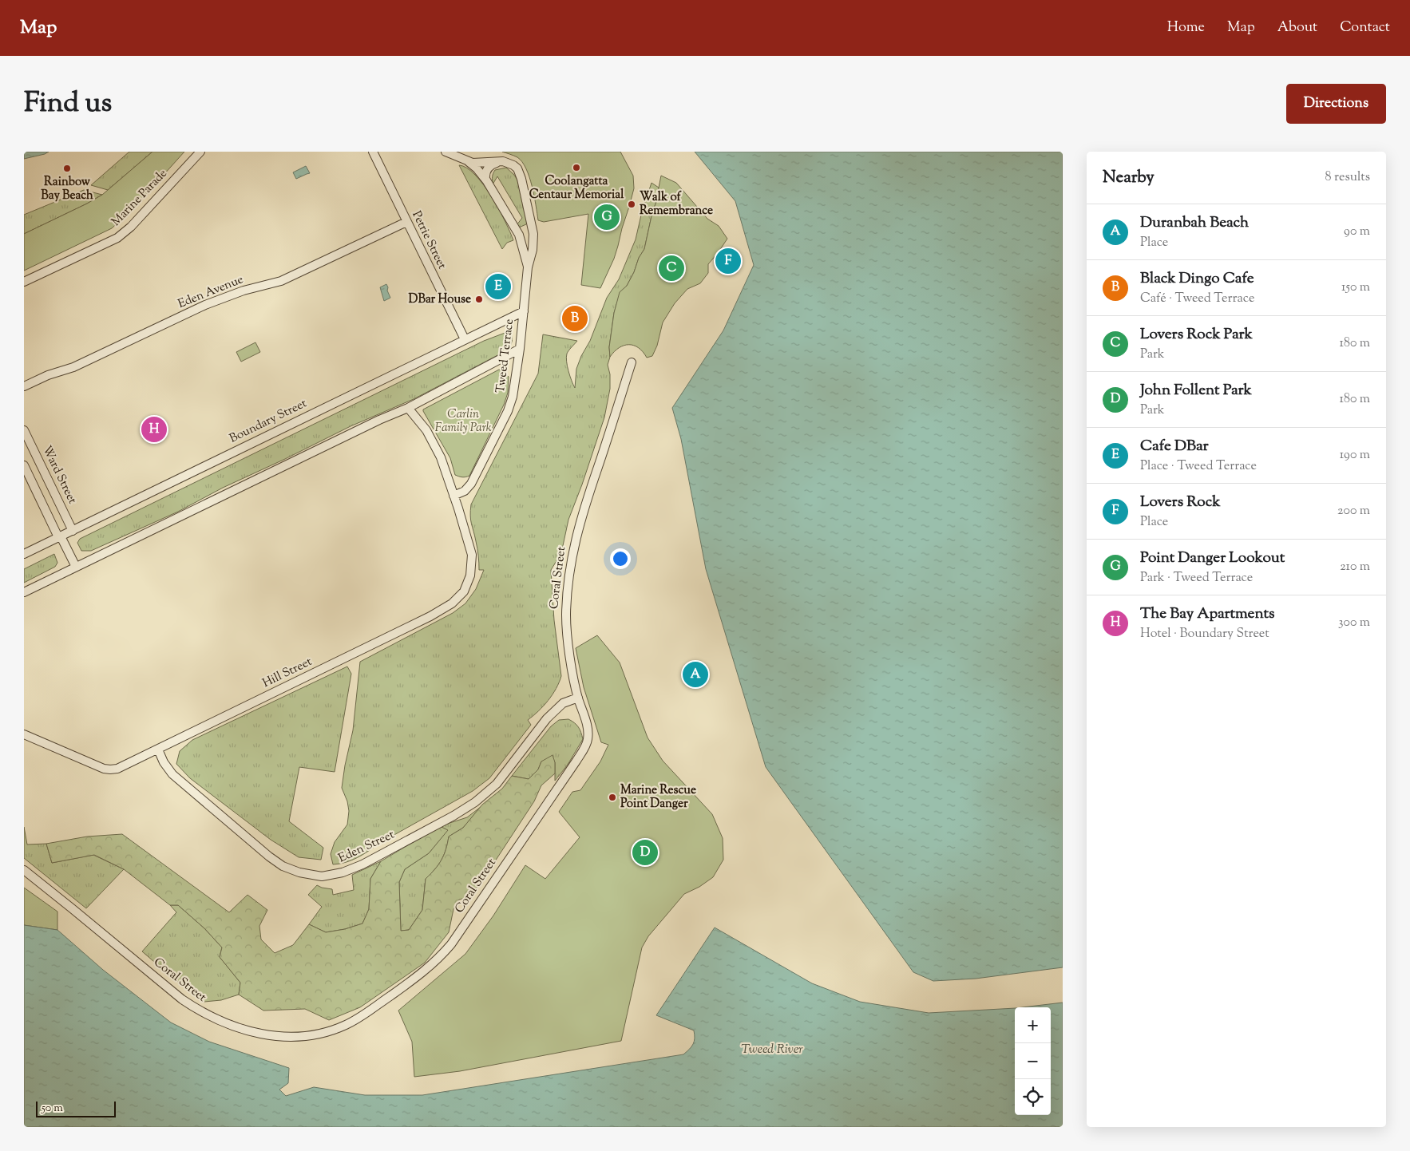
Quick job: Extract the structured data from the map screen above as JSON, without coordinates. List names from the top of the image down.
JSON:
{
  "streets": {
    "street": [
      "Marine Parade",
      "Petrie Street",
      "Eden Avenue",
      "Tweed Terrace",
      "Boundary Street",
      "Ward Street",
      "Coral Street",
      "Hill Street",
      "Eden Street"
    ]
  },
  "crossings": [
    ["Petrie Street", "Eden Avenue"],
    ["Petrie Street", "Boundary Street"],
    ["Tweed Terrace", "Boundary Street"],
    ["Tweed Terrace", "Hill Street"],
    ["Boundary Street", "Ward Street"],
    ["Coral Street", "Eden Street"],
    ["Hill Street", "Eden Street"]
  ],
  "water": ["Tweed River"],
  "parks": ["Carlin Family Park"],
  "places": [
    "Coolangatta Centaur Memorial",
    "Rainbow Bay Beach",
    "Walk of Remembrance",
    "DBar House",
    "Marine Rescue Point Danger"
  ],
  "scale_bar": "50 m",
  "page": {
    "header": "Map",
    "nav": [
      "Home",
      "Map",
      "About",
      "Contact"
    ],
    "title": "Find us",
    "buttons": "Directions",
    "heading": ["Nearby", "8 results"],
    "pins": [
      "G",
      "F",
      "C",
      "E",
      "B",
      "H",
      "A",
      "D"
    ],
    "list": [
      {
        "mark": "A",
        "name": "Duranbah Beach",
        "note": "Place",
        "value": "90 m"
      },
      {
        "mark": "B",
        "name": "Black Dingo Cafe",
        "note": "Café · Tweed Terrace",
        "value": "150 m"
      },
      {
        "mark": "C",
        "name": "Lovers Rock Park",
        "note": "Park",
        "value": "180 m"
      },
      {
        "mark": "D",
        "name": "John Follent Park",
        "note": "Park",
        "value": "180 m"
      },
      {
        "mark": "E",
        "name": "Cafe DBar",
        "note": "Place · Tweed Terrace",
        "value": "190 m"
      },
      {
        "mark": "F",
        "name": "Lovers Rock",
        "note": "Place",
        "value": "200 m"
      },
      {
        "mark": "G",
        "name": "Point Danger Lookout",
        "note": "Park · Tweed Terrace",
        "value": "210 m"
      },
      {
        "mark": "H",
        "name": "The Bay Apartments",
        "note": "Hotel · Boundary Street",
        "value": "300 m"
      }
    ],
    "map_buttons": ["+", "−"],
    "scale": "50 m"
  }
}
